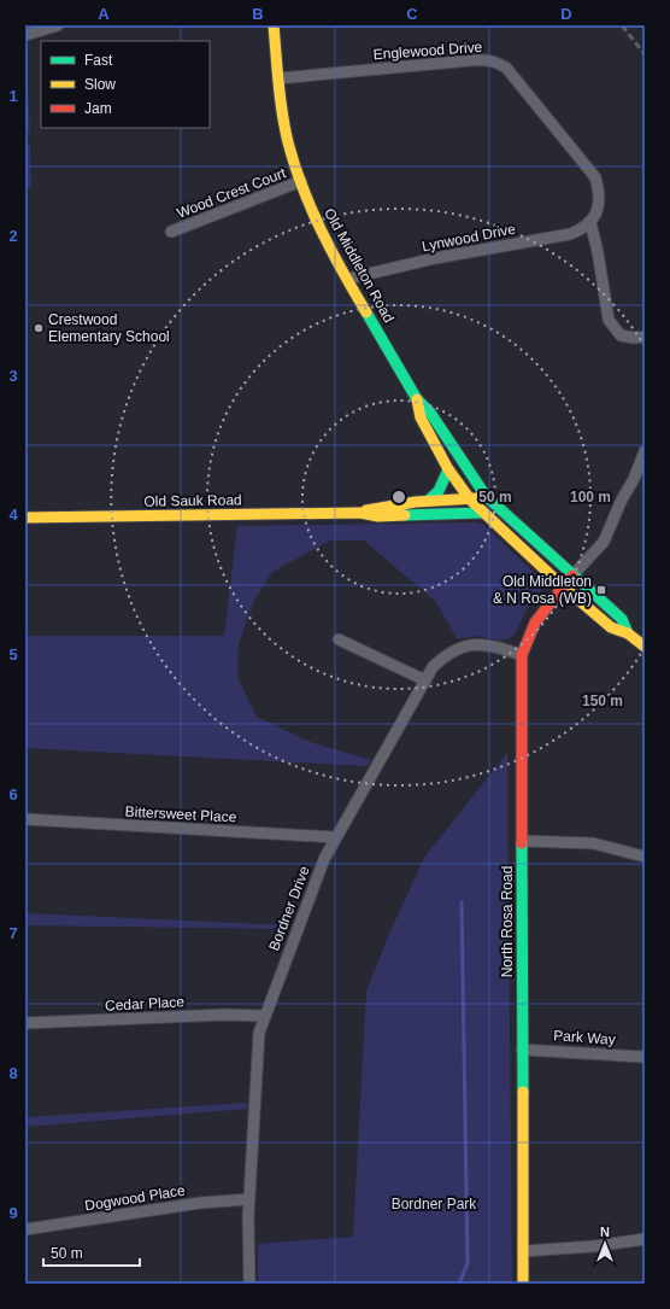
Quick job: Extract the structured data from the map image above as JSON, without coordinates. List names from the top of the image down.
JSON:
{
  "streets": {
    "street": [
      "Englewood Drive",
      "Wood Crest Court",
      "Lynwood Drive",
      "Old Middleton Road",
      "Old Sauk Road",
      "Bittersweet Place",
      "Bordner Drive",
      "North Rosa Road",
      "Cedar Place",
      "Park Way",
      "Dogwood Place"
    ]
  },
  "crossings": [
    ["Englewood Drive", "Lynwood Drive"],
    ["Englewood Drive", "Old Middleton Road"],
    ["Wood Crest Court", "Old Middleton Road"],
    ["Lynwood Drive", "Old Middleton Road"],
    ["Old Middleton Road", "Old Sauk Road"],
    ["Old Middleton Road", "North Rosa Road"],
    ["Bittersweet Place", "Bordner Drive"],
    ["Bordner Drive", "North Rosa Road"],
    ["Bordner Drive", "Cedar Place"],
    ["Bordner Drive", "Dogwood Place"],
    ["North Rosa Road", "Park Way"]
  ],
  "parks": ["Bordner Park"],
  "places": {
    "other": ["Crestwood Elementary School"],
    "transit": ["Old Middleton & N Rosa (WB)"]
  },
  "legend": ["Fast", "Slow", "Jam"],
  "scale_bar": "50 m",
  "north": "top",
  "grid": {
    "columns": [
      "A",
      "B",
      "C",
      "D"
    ],
    "rows": [
      "1",
      "2",
      "3",
      "4",
      "5",
      "6",
      "7",
      "8",
      "9"
    ]
  },
  "rings": ["50 m", "100 m", "150 m"]
}
